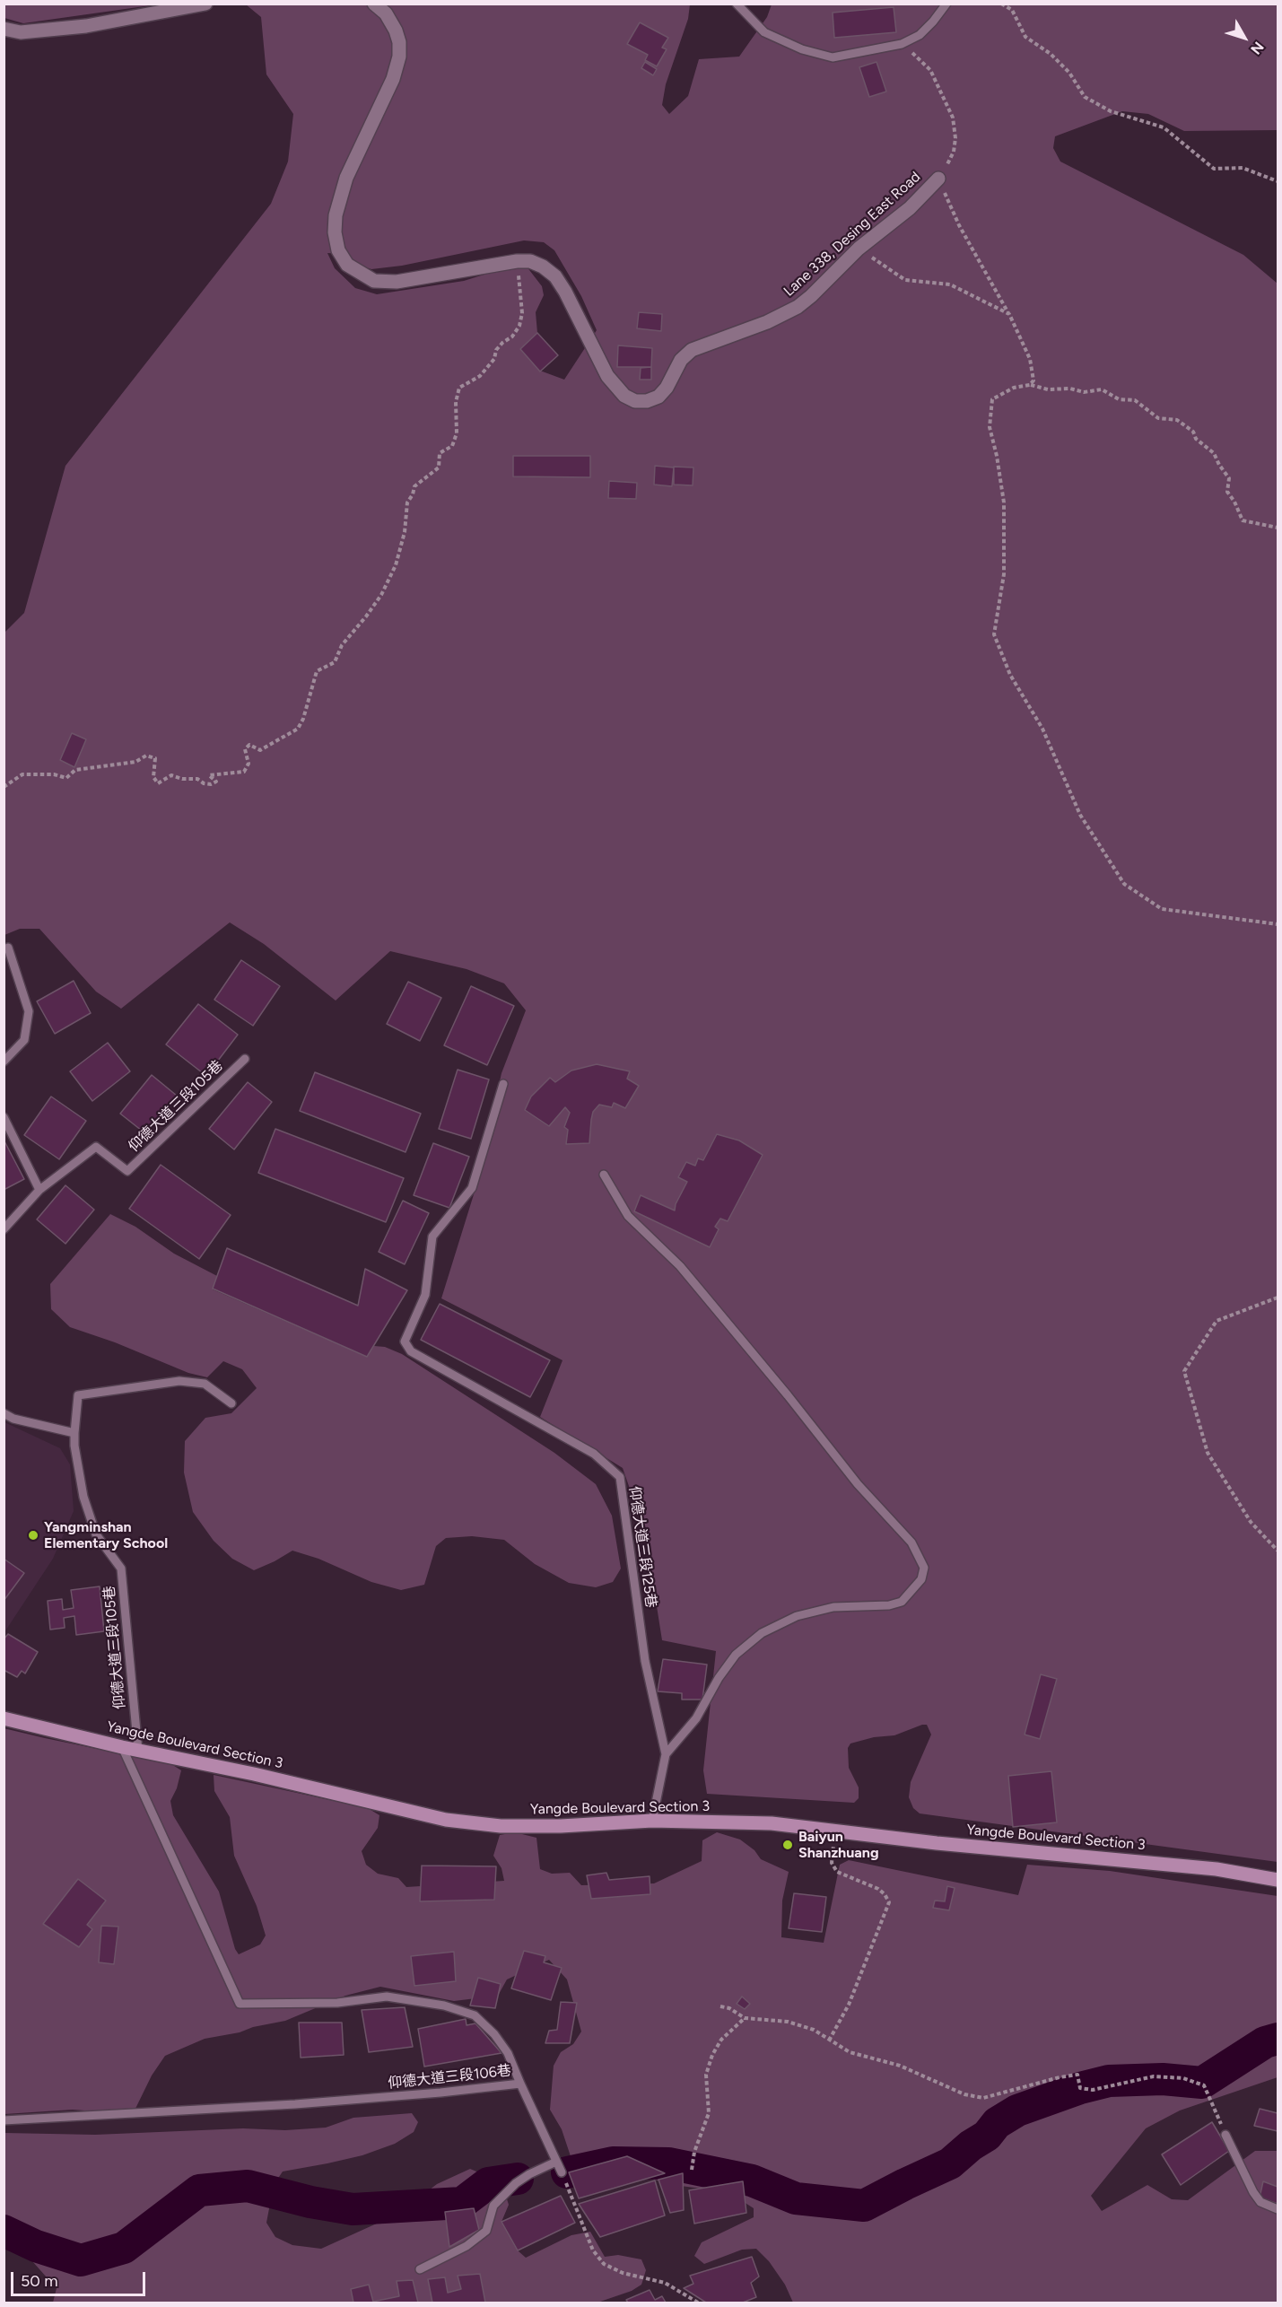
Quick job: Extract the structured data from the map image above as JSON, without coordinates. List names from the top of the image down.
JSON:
{
  "streets": {
    "main road": ["Yangde Boulevard Section 3"],
    "street": ["Lane 338, Desing East Road"],
    "lane": ["仰德大道三段105巷", "仰德大道三段125巷", "仰德大道三段106巷"]
  },
  "crossings": [
    ["仰德大道三段105巷", "Yangde Boulevard Section 3"],
    ["仰德大道三段125巷", "Yangde Boulevard Section 3"],
    ["Yangde Boulevard Section 3", "仰德大道三段106巷"]
  ],
  "places": ["Yangminshan Elementary School", "Baiyun Shanzhuang"],
  "scale_bar": "50 m",
  "north": "bottom right"
}
